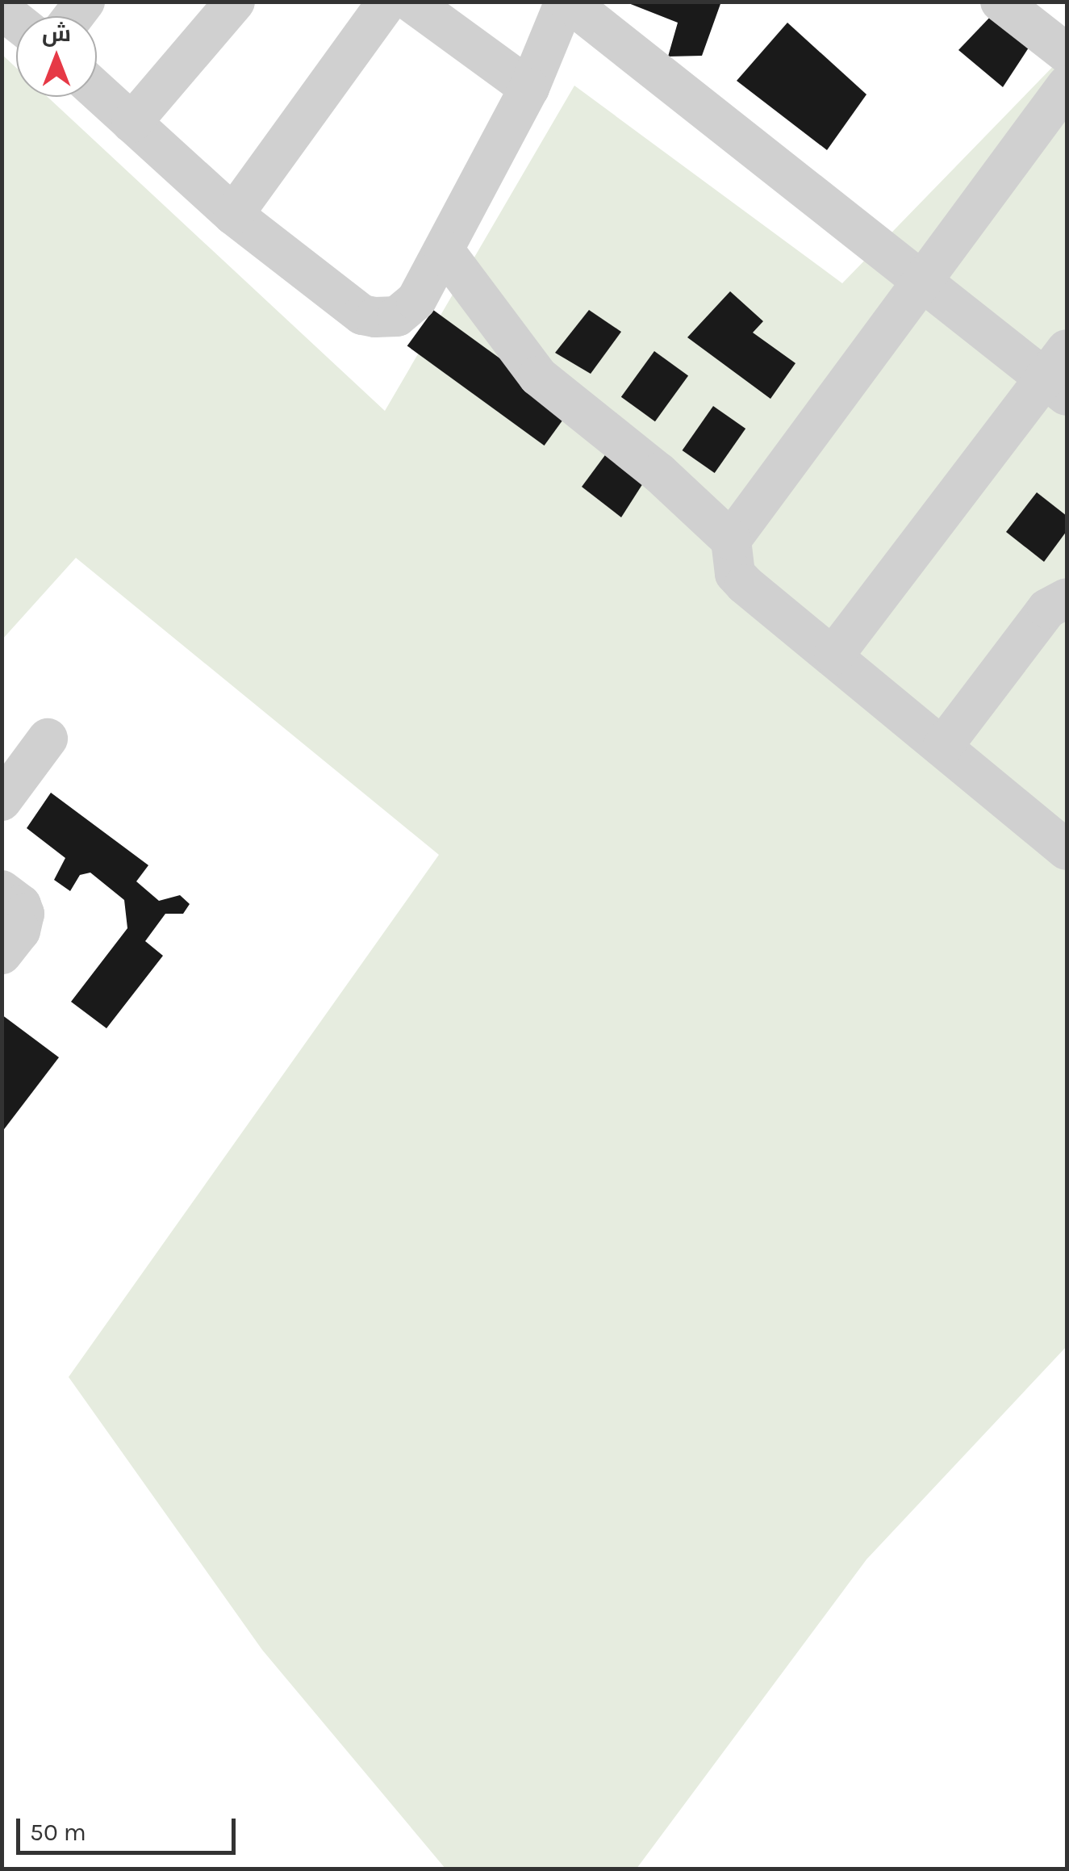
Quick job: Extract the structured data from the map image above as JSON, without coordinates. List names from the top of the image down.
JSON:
{
  "scale_bar": "50 m",
  "north": "top"
}
